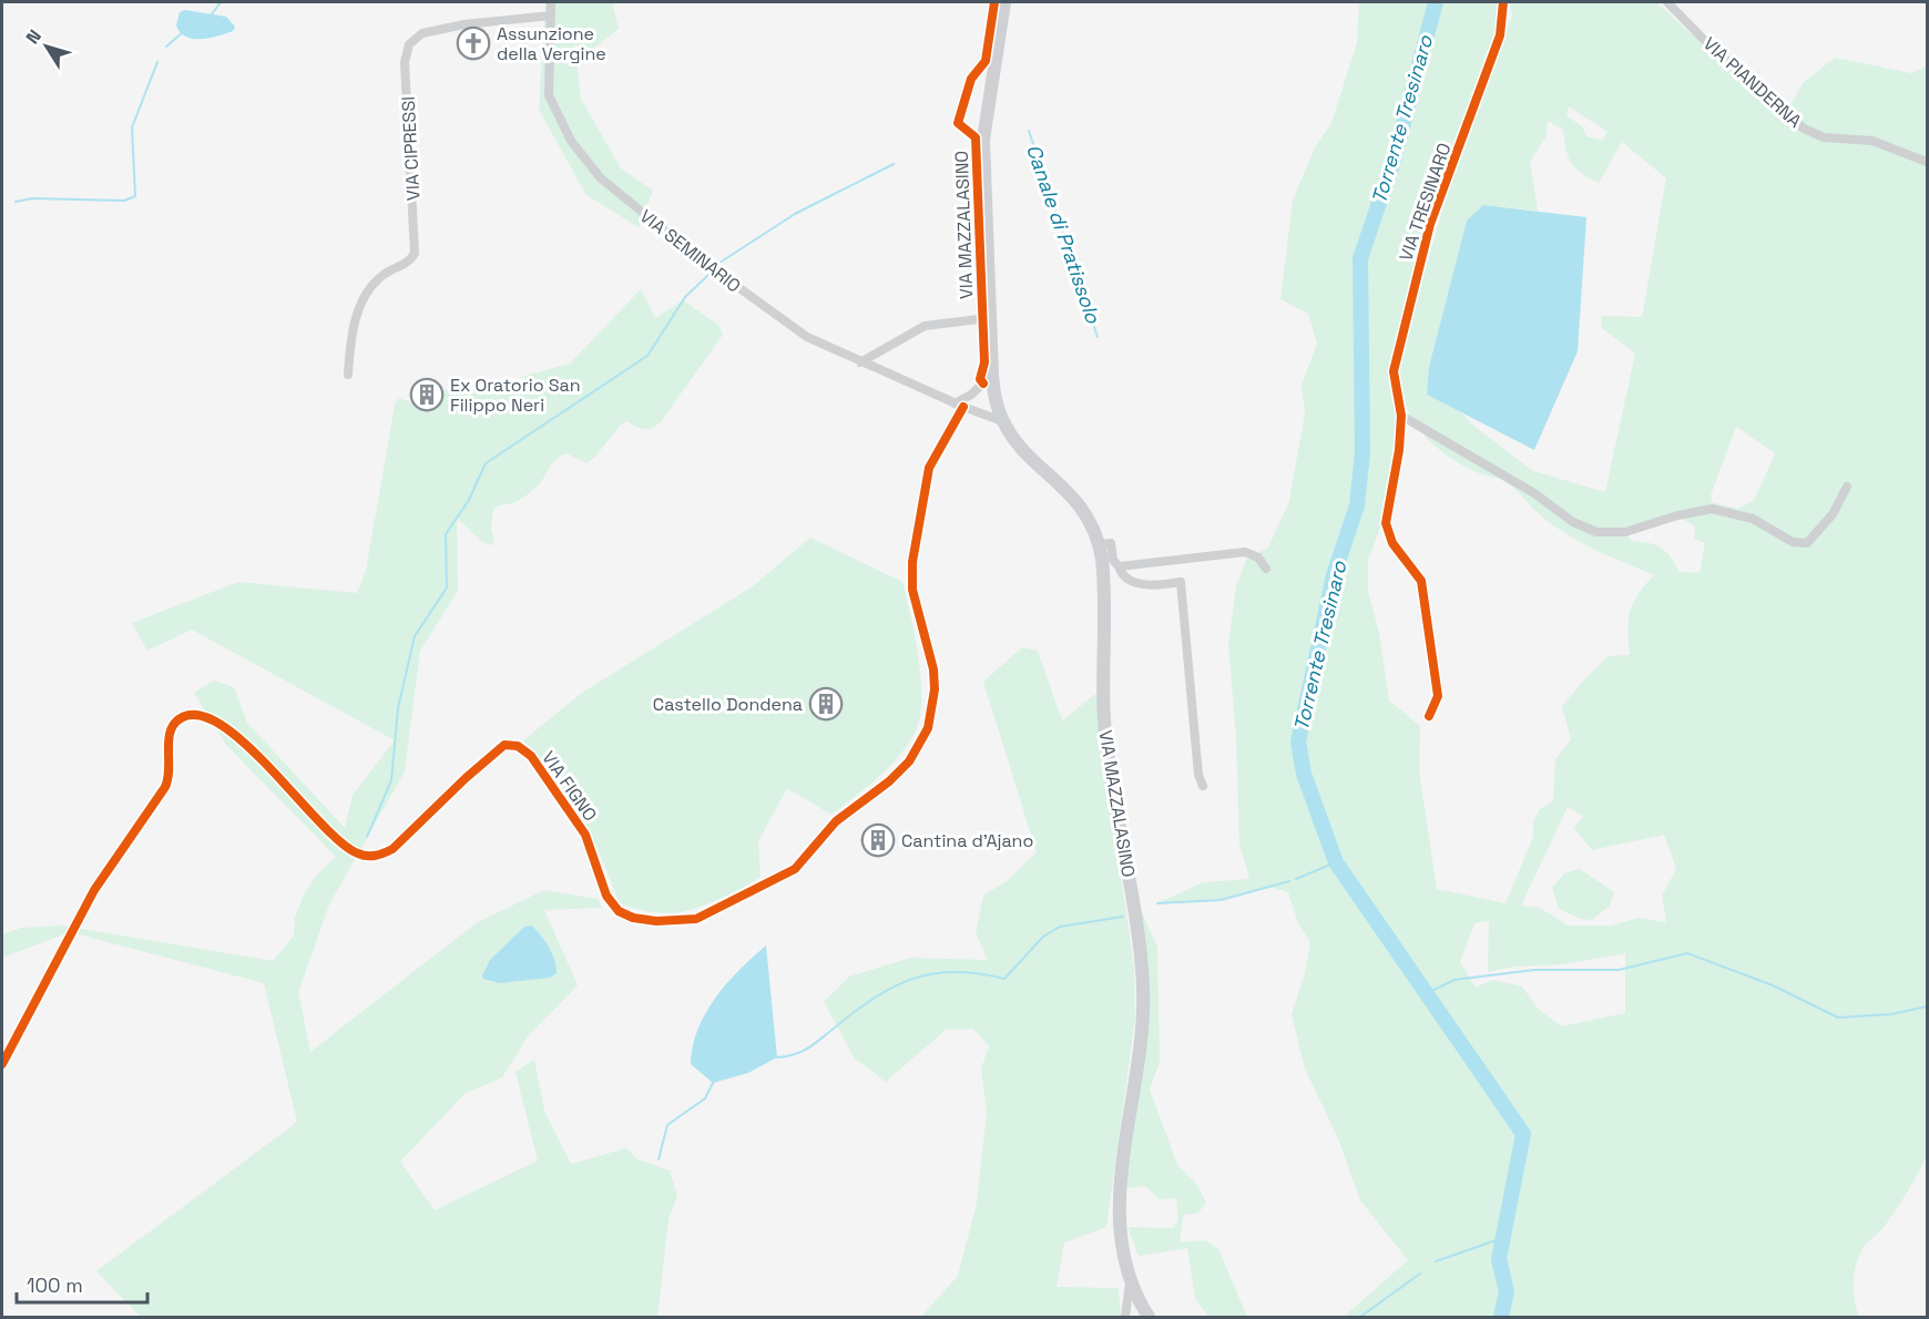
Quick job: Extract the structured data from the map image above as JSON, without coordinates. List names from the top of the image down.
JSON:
{
  "streets": {
    "main road": ["VIA MAZZALASINO"],
    "street": [
      "VIA PIANDERNA",
      "VIA CIPRESSI",
      "VIA TRESINARO",
      "VIA SEMINARIO",
      "VIA FIGNO"
    ]
  },
  "crossings": [
    ["VIA CIPRESSI", "VIA SEMINARIO"],
    ["VIA MAZZALASINO", "VIA SEMINARIO"],
    ["VIA SEMINARIO", "VIA FIGNO"]
  ],
  "water": ["Torrente Tresinaro", "Canale di Pratissolo"],
  "places": {
    "church": ["Assunzione della Vergine"],
    "building": ["Ex Oratorio San Filippo Neri", "Castello Dondena", "Cantina d'Ajano"]
  },
  "scale_bar": "100 m",
  "north": "top left"
}
